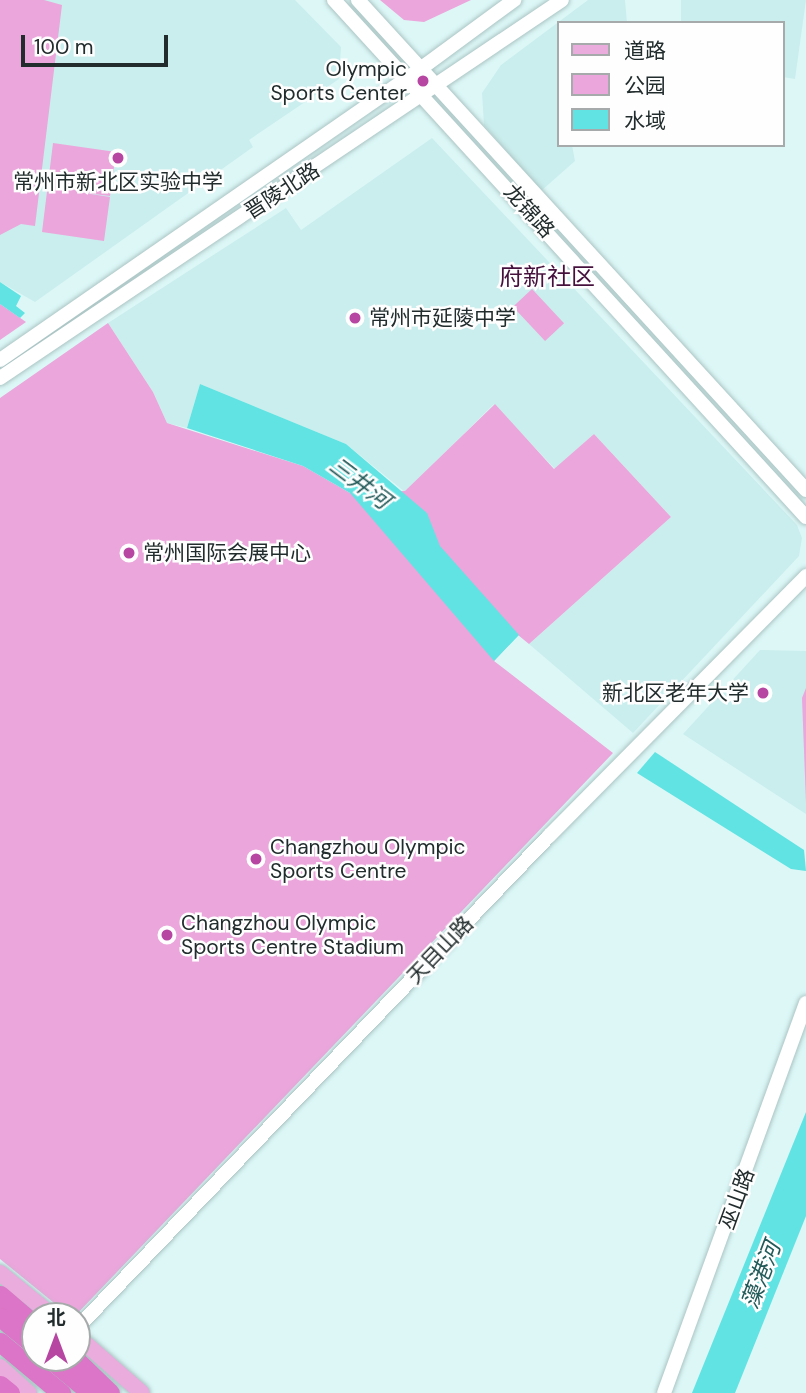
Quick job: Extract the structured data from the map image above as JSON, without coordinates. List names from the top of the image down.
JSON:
{
  "streets": {
    "main road": [
      "晋陵北路",
      "龙锦路",
      "天目山路",
      "巫山路"
    ]
  },
  "crossings": [
    ["晋陵北路", "龙锦路"]
  ],
  "districts": ["府新社区"],
  "water": ["三井河", "藻港河"],
  "places": [
    "Olympic Sports Center",
    "常州市新北区实验中学",
    "常州市延陵中学",
    "常州国际会展中心",
    "新北区老年大学",
    "Changzhou Olympic Sports Centre",
    "Changzhou Olympic Sports Centre Stadium"
  ],
  "legend": ["道路", "公园", "水域"],
  "scale_bar": "100 m",
  "north": "top"
}
